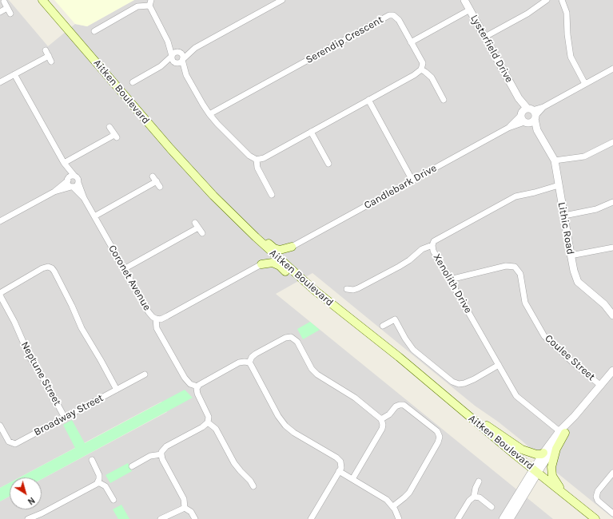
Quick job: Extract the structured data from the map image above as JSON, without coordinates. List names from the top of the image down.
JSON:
{
  "streets": {
    "main road": ["Aitken Boulevard"],
    "street": [
      "Serendip Crescent",
      "Lysterfield Drive",
      "Candlebark Drive",
      "Lithic Road",
      "Coronet Avenue",
      "Xenolith Drive",
      "Coulee Street",
      "Neptune Street",
      "Broadway Street"
    ]
  },
  "crossings": [
    ["Lysterfield Drive", "Candlebark Drive"],
    ["Lysterfield Drive", "Lithic Road"],
    ["Candlebark Drive", "Lithic Road"],
    ["Lithic Road", "Xenolith Drive"],
    ["Xenolith Drive", "Coulee Street"],
    ["Neptune Street", "Broadway Street"]
  ],
  "north": "bottom right"
}
